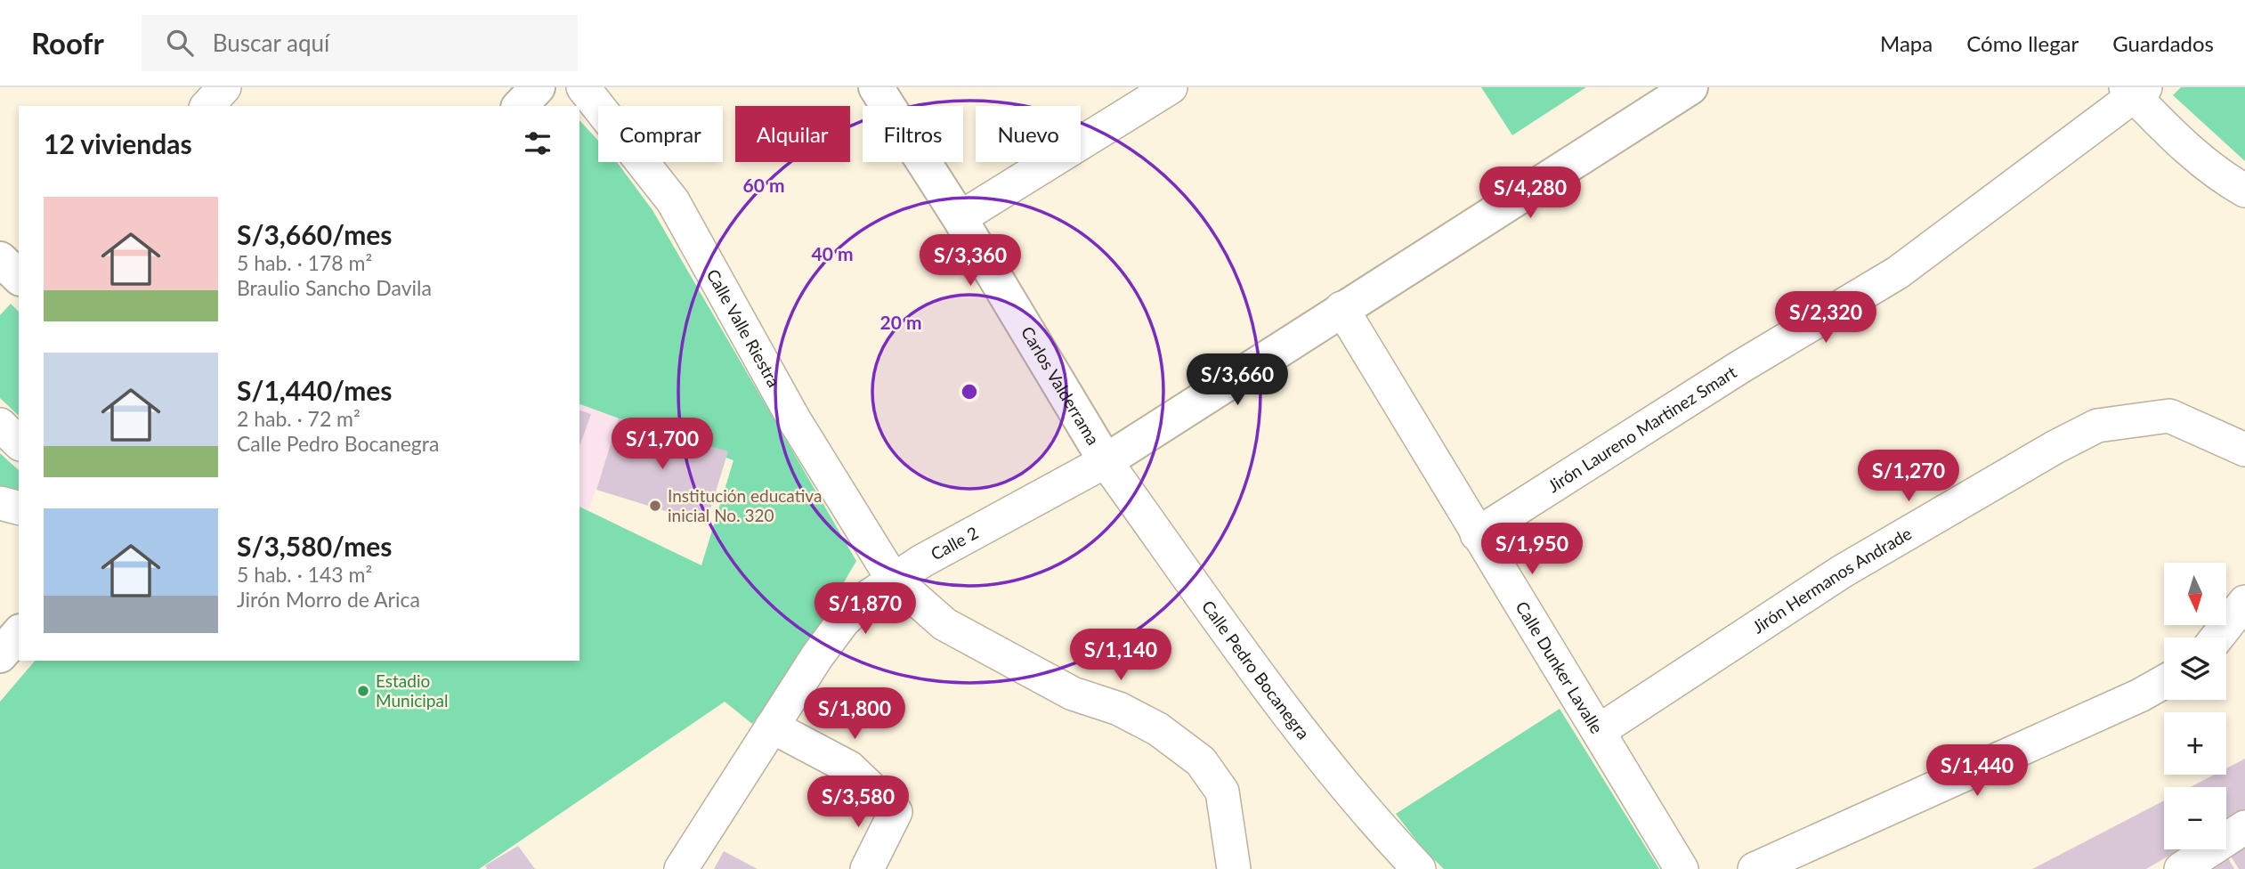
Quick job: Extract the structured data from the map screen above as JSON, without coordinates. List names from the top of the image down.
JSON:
{
  "streets": {
    "street": [
      "Calle Valle Riestra",
      "Carlos Valderrama",
      "Jirón Laureno Martinez Smart",
      "Calle 2",
      "Jirón Hermanos Andrade",
      "Calle Pedro Bocanegra",
      "Calle Dunker Lavalle"
    ]
  },
  "crossings": [
    ["Calle Valle Riestra", "Calle 2"],
    ["Carlos Valderrama", "Calle 2"],
    ["Carlos Valderrama", "Calle Pedro Bocanegra"],
    ["Jirón Laureno Martinez Smart", "Calle Dunker Lavalle"],
    ["Calle 2", "Calle Pedro Bocanegra"],
    ["Jirón Hermanos Andrade", "Calle Dunker Lavalle"]
  ],
  "places": ["Institución educativa inicial No. 320", "Estadio Municipal"],
  "north": "bottom",
  "page": {
    "header": "Roofr",
    "search": "Buscar aquí",
    "nav": ["Mapa", "Cómo llegar", "Guardados"],
    "chip": [
      "Comprar",
      "Alquilar",
      "Filtros",
      "Nuevo"
    ],
    "heading": "12 viviendas",
    "price": [
      "S/4,280",
      "S/3,360",
      "S/2,320",
      "S/3,660",
      "S/1,700",
      "S/1,270",
      "S/1,950",
      "S/1,870",
      "S/1,140",
      "S/1,800",
      "S/1,440",
      "S/3,580"
    ],
    "list": [
      {
        "name": "S/3,660/mes",
        "note": "5 hab. · 178 m² · Braulio Sancho Davila"
      },
      {
        "name": "S/1,440/mes",
        "note": "2 hab. · 72 m² · Calle Pedro Bocanegra"
      },
      {
        "name": "S/3,580/mes",
        "note": "5 hab. · 143 m² · Jirón Morro de Arica"
      }
    ],
    "map_buttons": ["+", "−"]
  },
  "rings": ["60 m", "40 m", "20 m"]
}
